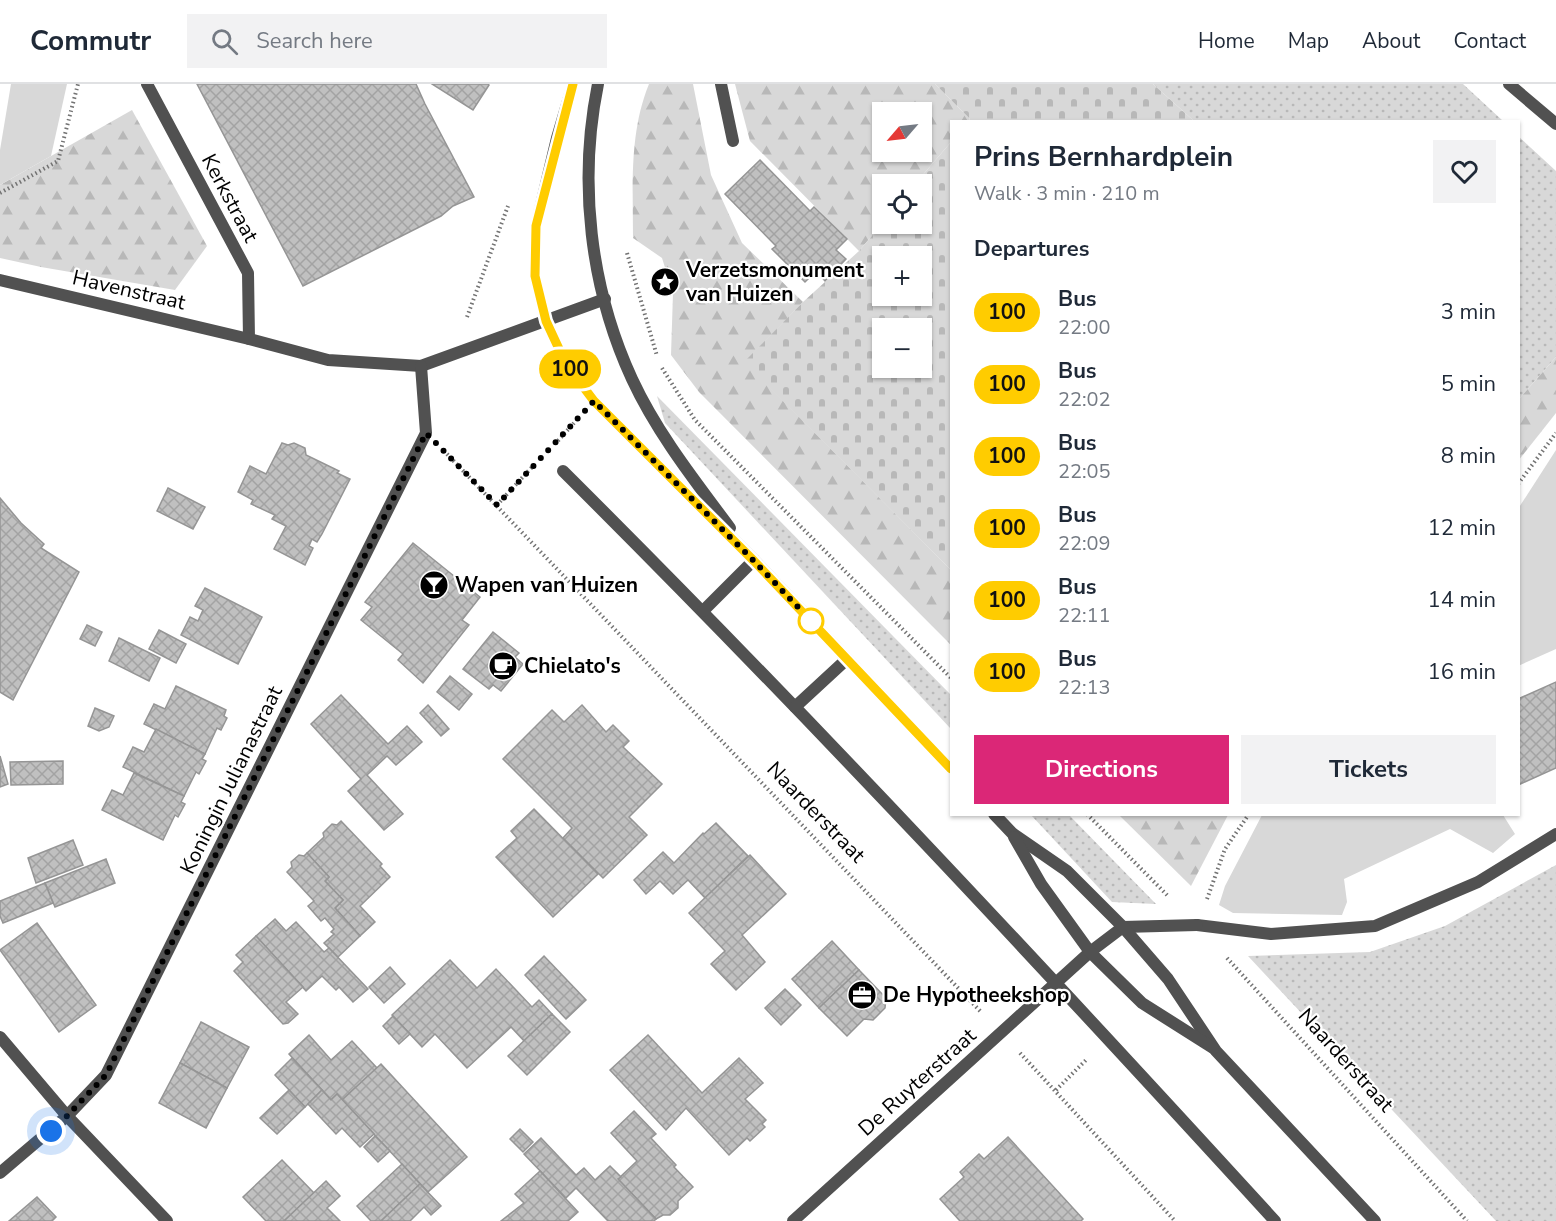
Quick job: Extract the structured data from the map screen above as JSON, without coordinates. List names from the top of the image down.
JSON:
{
  "streets": {
    "street": [
      "Kerkstraat",
      "Havenstraat",
      "Koningin Julianastraat",
      "De Ruyterstraat"
    ],
    "path": ["Naarderstraat"]
  },
  "crossings": [
    ["Kerkstraat", "Havenstraat"],
    ["Havenstraat", "Koningin Julianastraat"],
    ["Koningin Julianastraat", "Naarderstraat"],
    ["Naarderstraat", "De Ruyterstraat"]
  ],
  "places": {
    "place": ["Verzetsmonument van Huizen"],
    "bar": ["Wapen van Huizen"],
    "cafe": ["Chielato's"],
    "office": ["De Hypotheekshop"]
  },
  "lines": ["bus line 100"],
  "north": "bottom left",
  "page": {
    "header": "Commutr",
    "search": "Search here",
    "nav": [
      "Home",
      "Map",
      "About",
      "Contact"
    ],
    "on_map": "100",
    "map_buttons": ["+", "−"],
    "heading": [
      ["Prins Bernhardplein", "Walk · 3 min · 210 m"],
      "Departures"
    ],
    "list": [
      {
        "mark": "100",
        "name": "Bus",
        "note": "22:00",
        "value": "3 min"
      },
      {
        "mark": "100",
        "name": "Bus",
        "note": "22:02",
        "value": "5 min"
      },
      {
        "mark": "100",
        "name": "Bus",
        "note": "22:05",
        "value": "8 min"
      },
      {
        "mark": "100",
        "name": "Bus",
        "note": "22:09",
        "value": "12 min"
      },
      {
        "mark": "100",
        "name": "Bus",
        "note": "22:11",
        "value": "14 min"
      },
      {
        "mark": "100",
        "name": "Bus",
        "note": "22:13",
        "value": "16 min"
      }
    ],
    "buttons": ["Directions", "Tickets"]
  }
}
